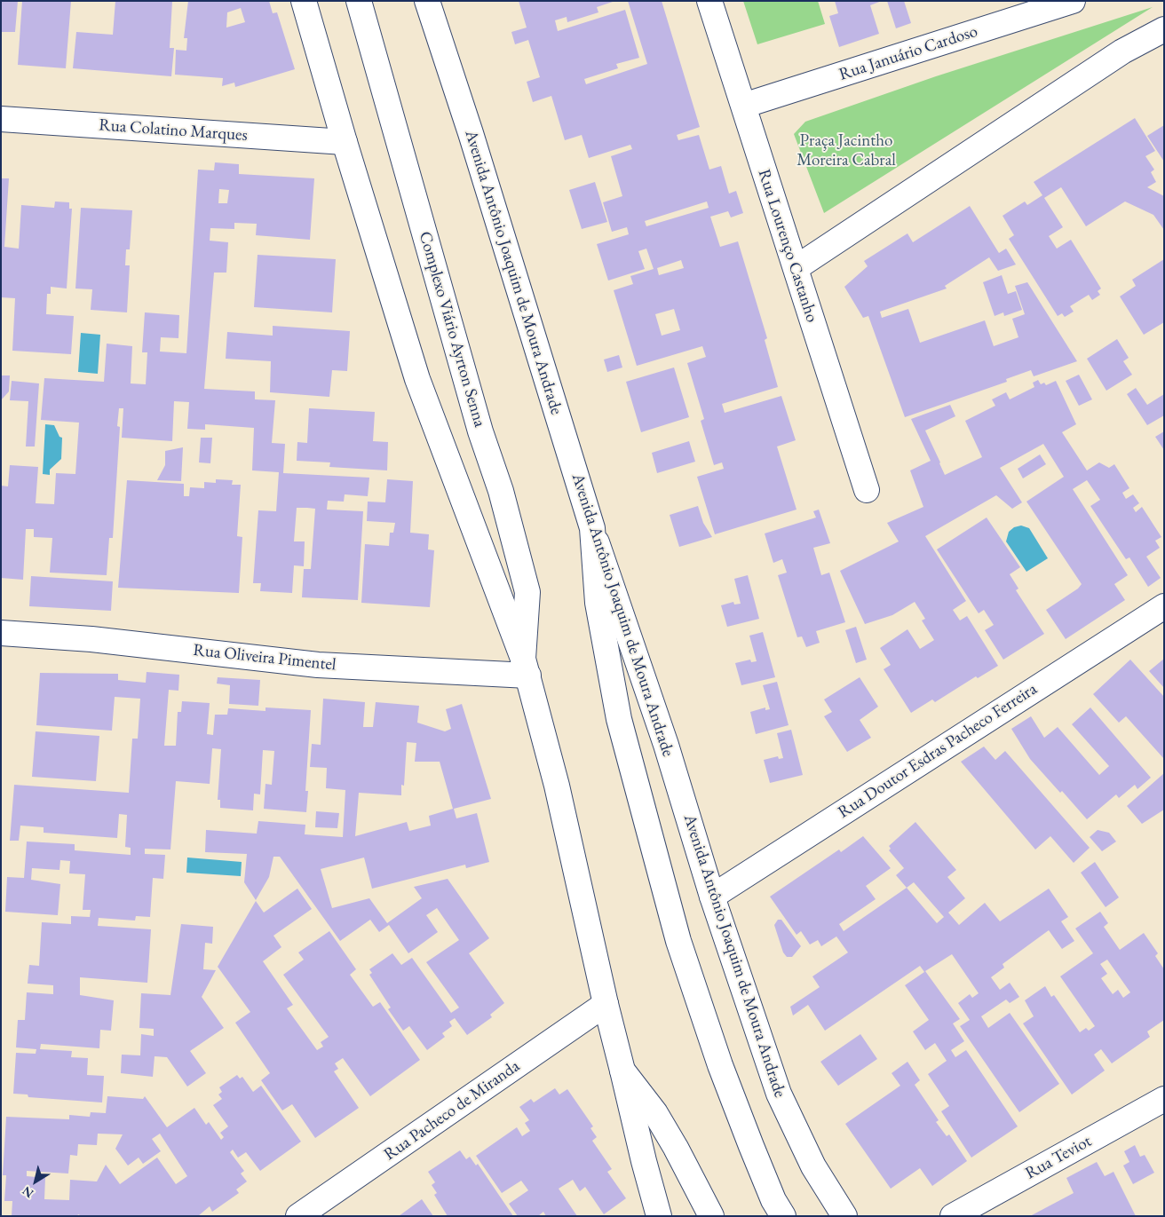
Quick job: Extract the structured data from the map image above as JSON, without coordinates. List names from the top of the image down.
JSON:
{
  "streets": {
    "main road": [
      "Rua Januário Cardoso",
      "Rua Colatino Marques",
      "Rua Lourenço Castanho",
      "Avenida Antônio Joaquim de Moura Andrade",
      "Complexo Viário Ayrton Senna",
      "Rua Oliveira Pimentel",
      "Rua Doutor Esdras Pacheco Ferreira",
      "Rua Pacheco de Miranda",
      "Rua Teviot"
    ]
  },
  "crossings": [
    ["Rua Januário Cardoso", "Rua Lourenço Castanho"],
    ["Avenida Antônio Joaquim de Moura Andrade", "Rua Doutor Esdras Pacheco Ferreira"],
    ["Complexo Viário Ayrton Senna", "Rua Oliveira Pimentel"]
  ],
  "parks": ["Praça Jacintho Moreira Cabral"],
  "north": "bottom left"
}
